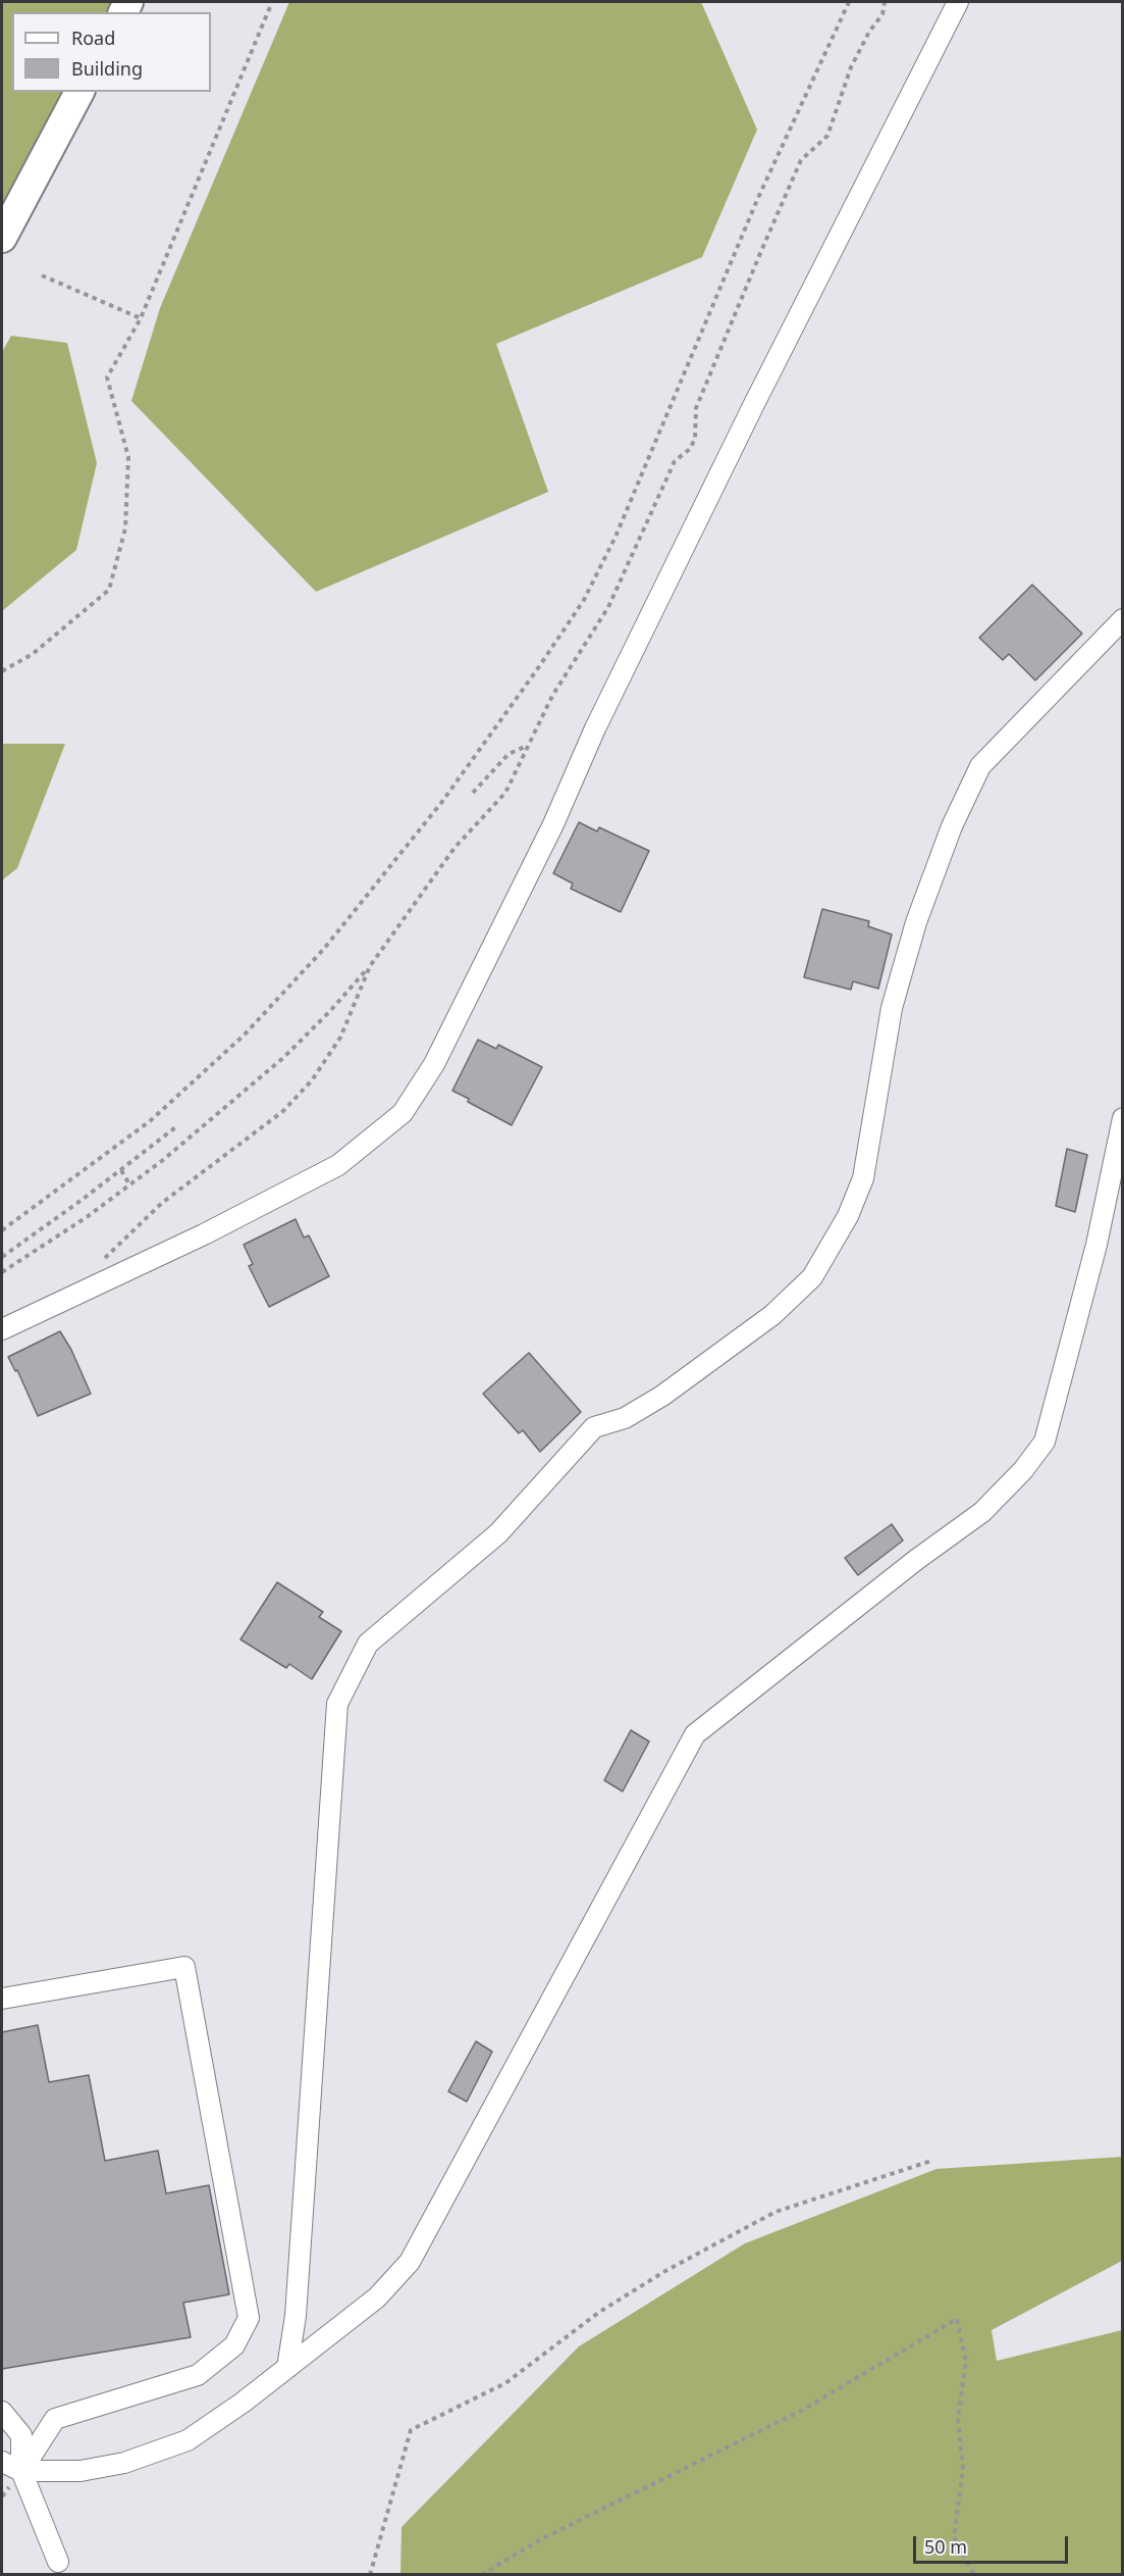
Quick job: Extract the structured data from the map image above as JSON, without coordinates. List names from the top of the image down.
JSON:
{
  "legend": ["Road", "Building"],
  "scale_bar": "50 m"
}
